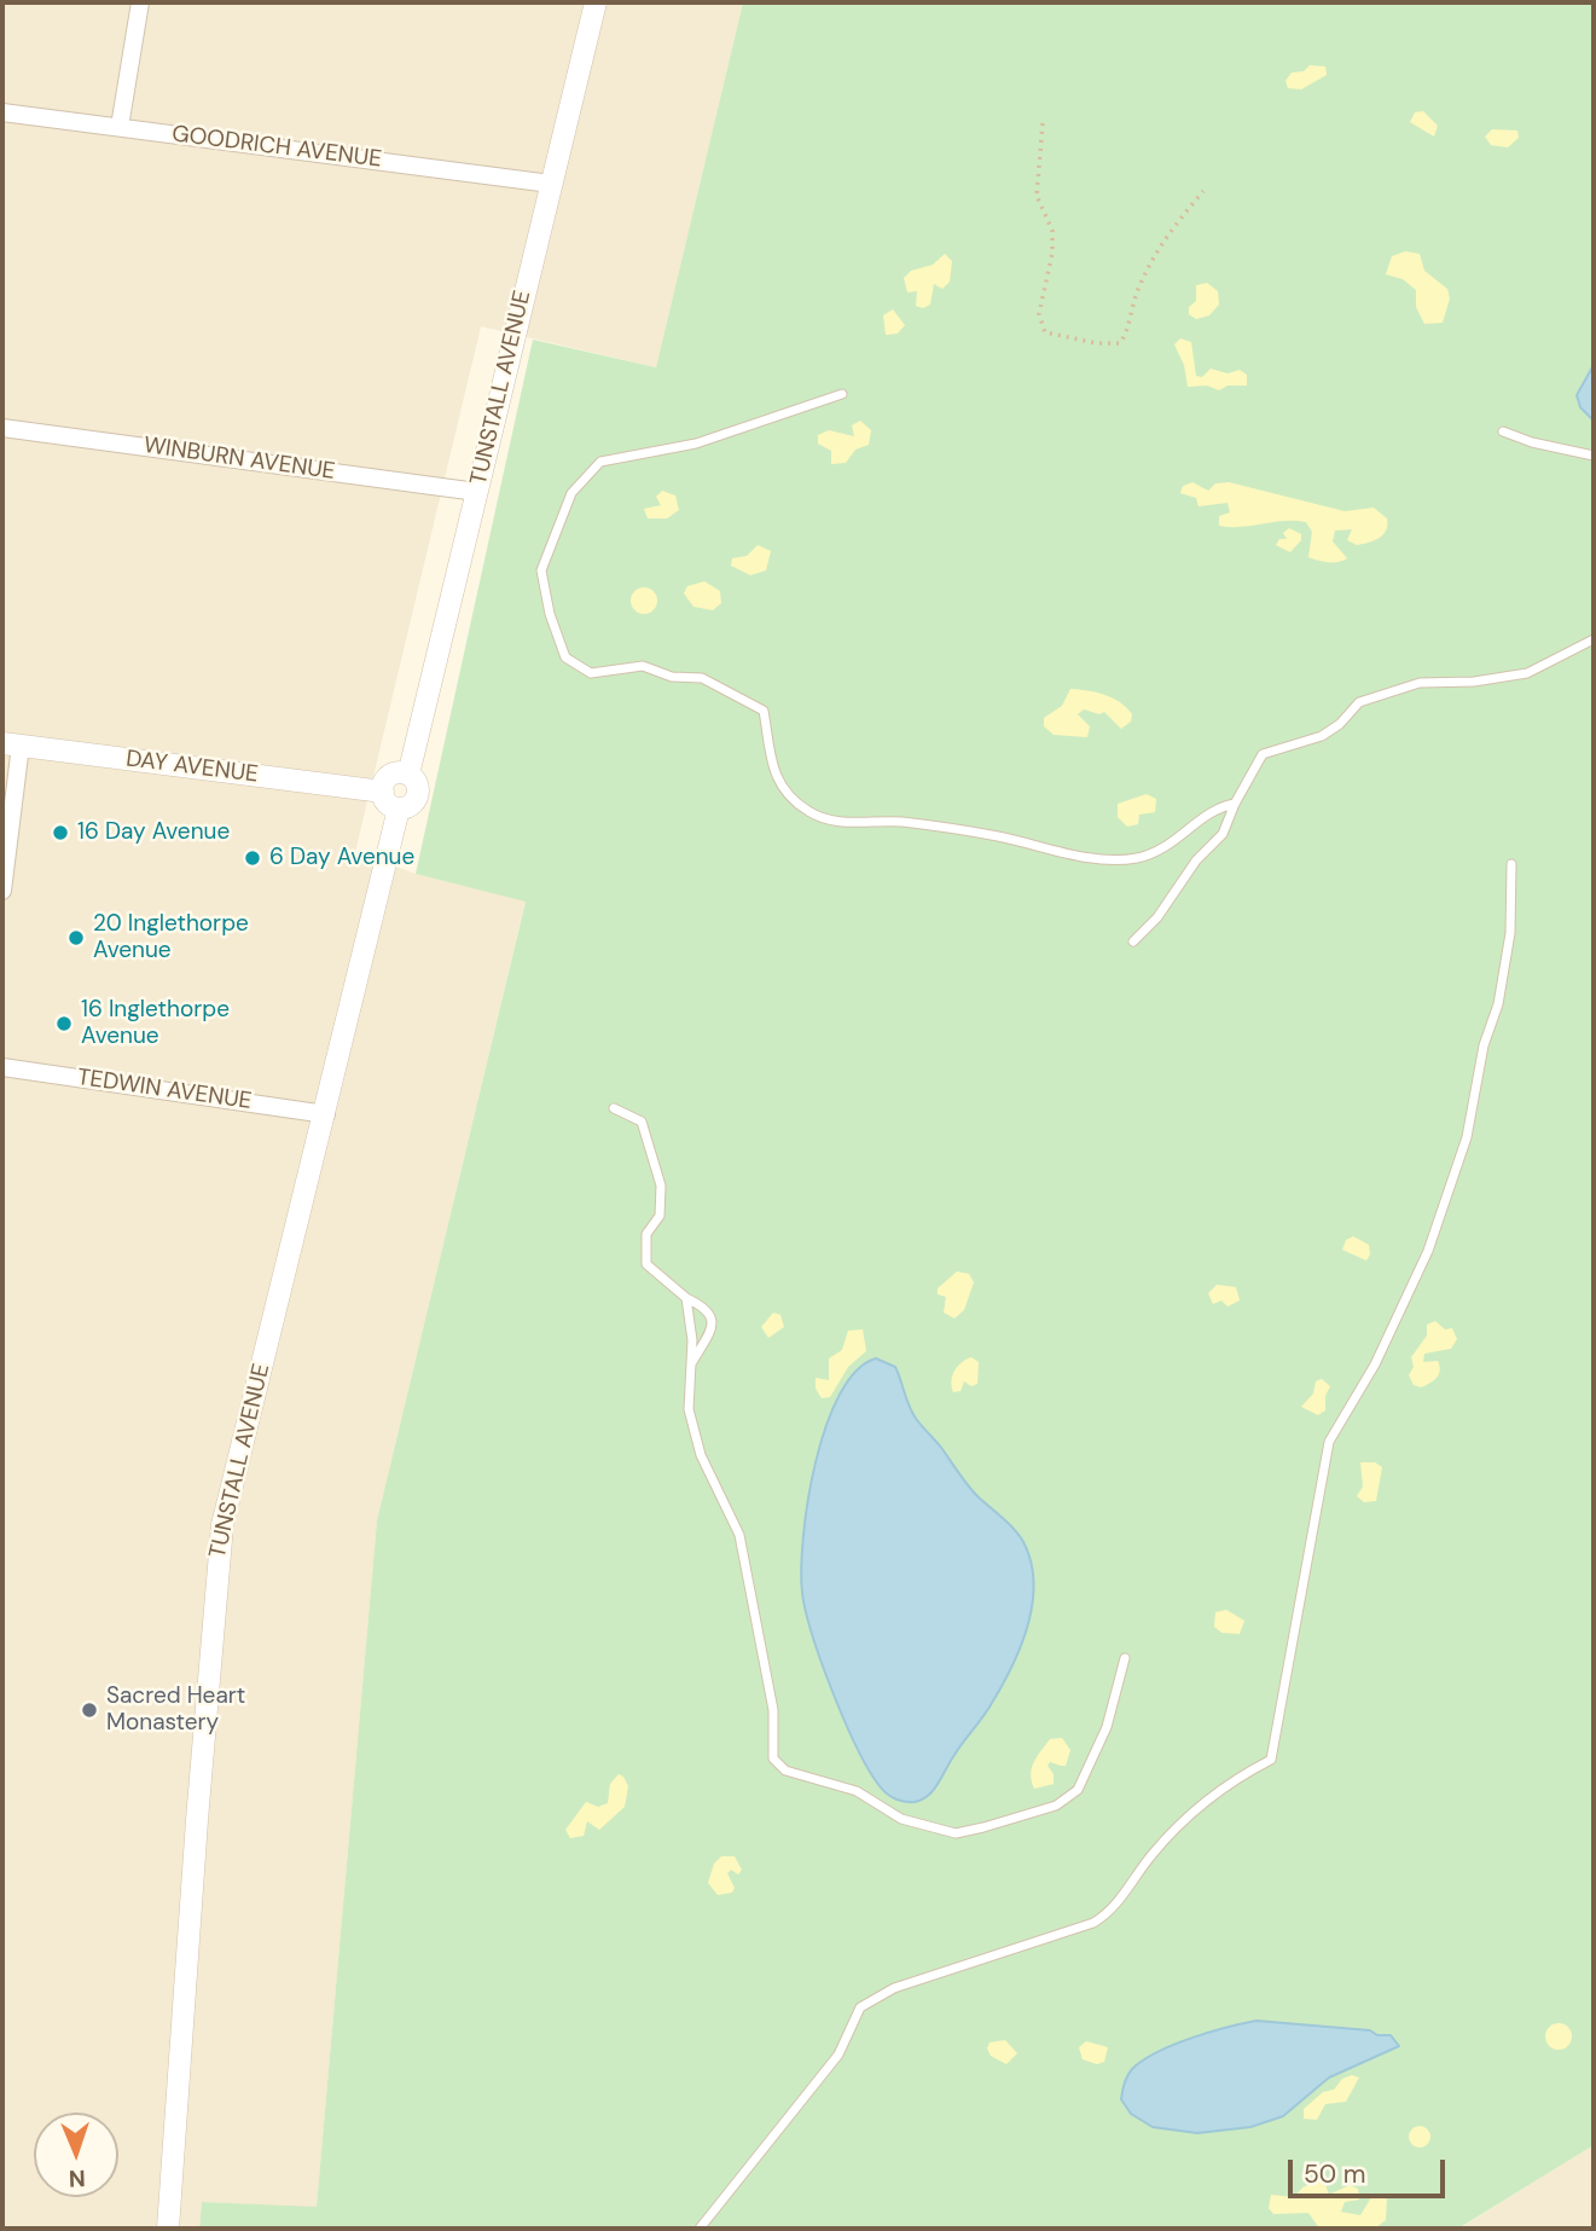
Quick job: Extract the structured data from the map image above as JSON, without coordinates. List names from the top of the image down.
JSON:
{
  "streets": {
    "street": [
      "GOODRICH AVENUE",
      "TUNSTALL AVENUE",
      "WINBURN AVENUE",
      "DAY AVENUE",
      "TEDWIN AVENUE"
    ]
  },
  "crossings": [
    ["GOODRICH AVENUE", "TUNSTALL AVENUE"],
    ["TUNSTALL AVENUE", "WINBURN AVENUE"],
    ["TUNSTALL AVENUE", "DAY AVENUE"],
    ["TUNSTALL AVENUE", "TEDWIN AVENUE"]
  ],
  "places": [
    "16 Day Avenue",
    "6 Day Avenue",
    "20 Inglethorpe Avenue",
    "16 Inglethorpe Avenue",
    "Sacred Heart Monastery"
  ],
  "scale_bar": "50 m",
  "north": "bottom"
}
